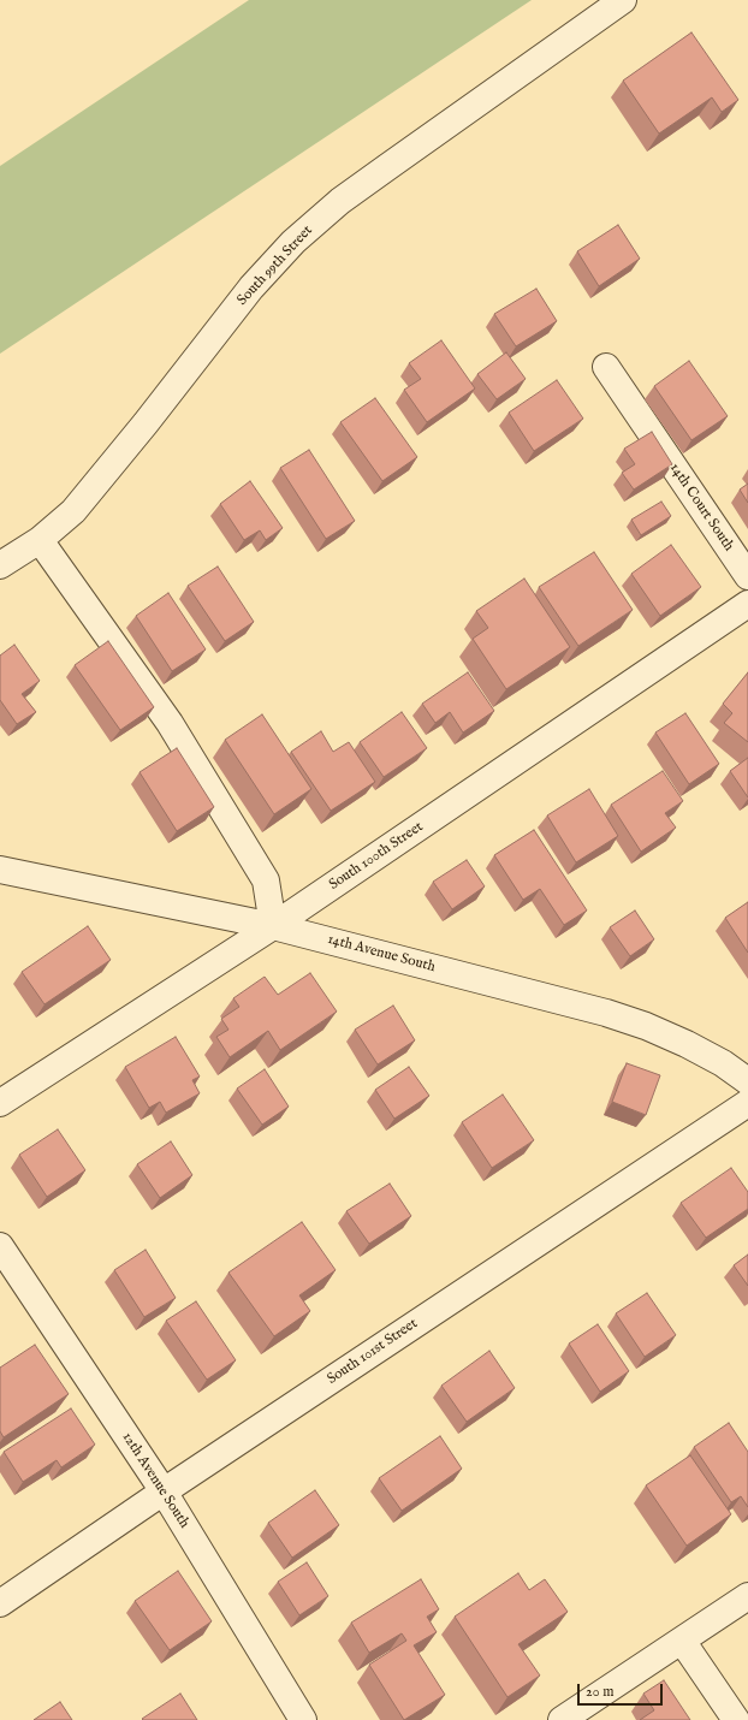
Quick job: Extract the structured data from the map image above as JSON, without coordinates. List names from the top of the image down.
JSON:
{
  "streets": {
    "street": [
      "South 99th Street",
      "14th Court South",
      "South 100th Street",
      "14th Avenue South",
      "South 101st Street",
      "12th Avenue South"
    ]
  },
  "crossings": [
    ["South 100th Street", "14th Avenue South"],
    ["South 101st Street", "12th Avenue South"]
  ],
  "scale_bar": "20 m"
}
